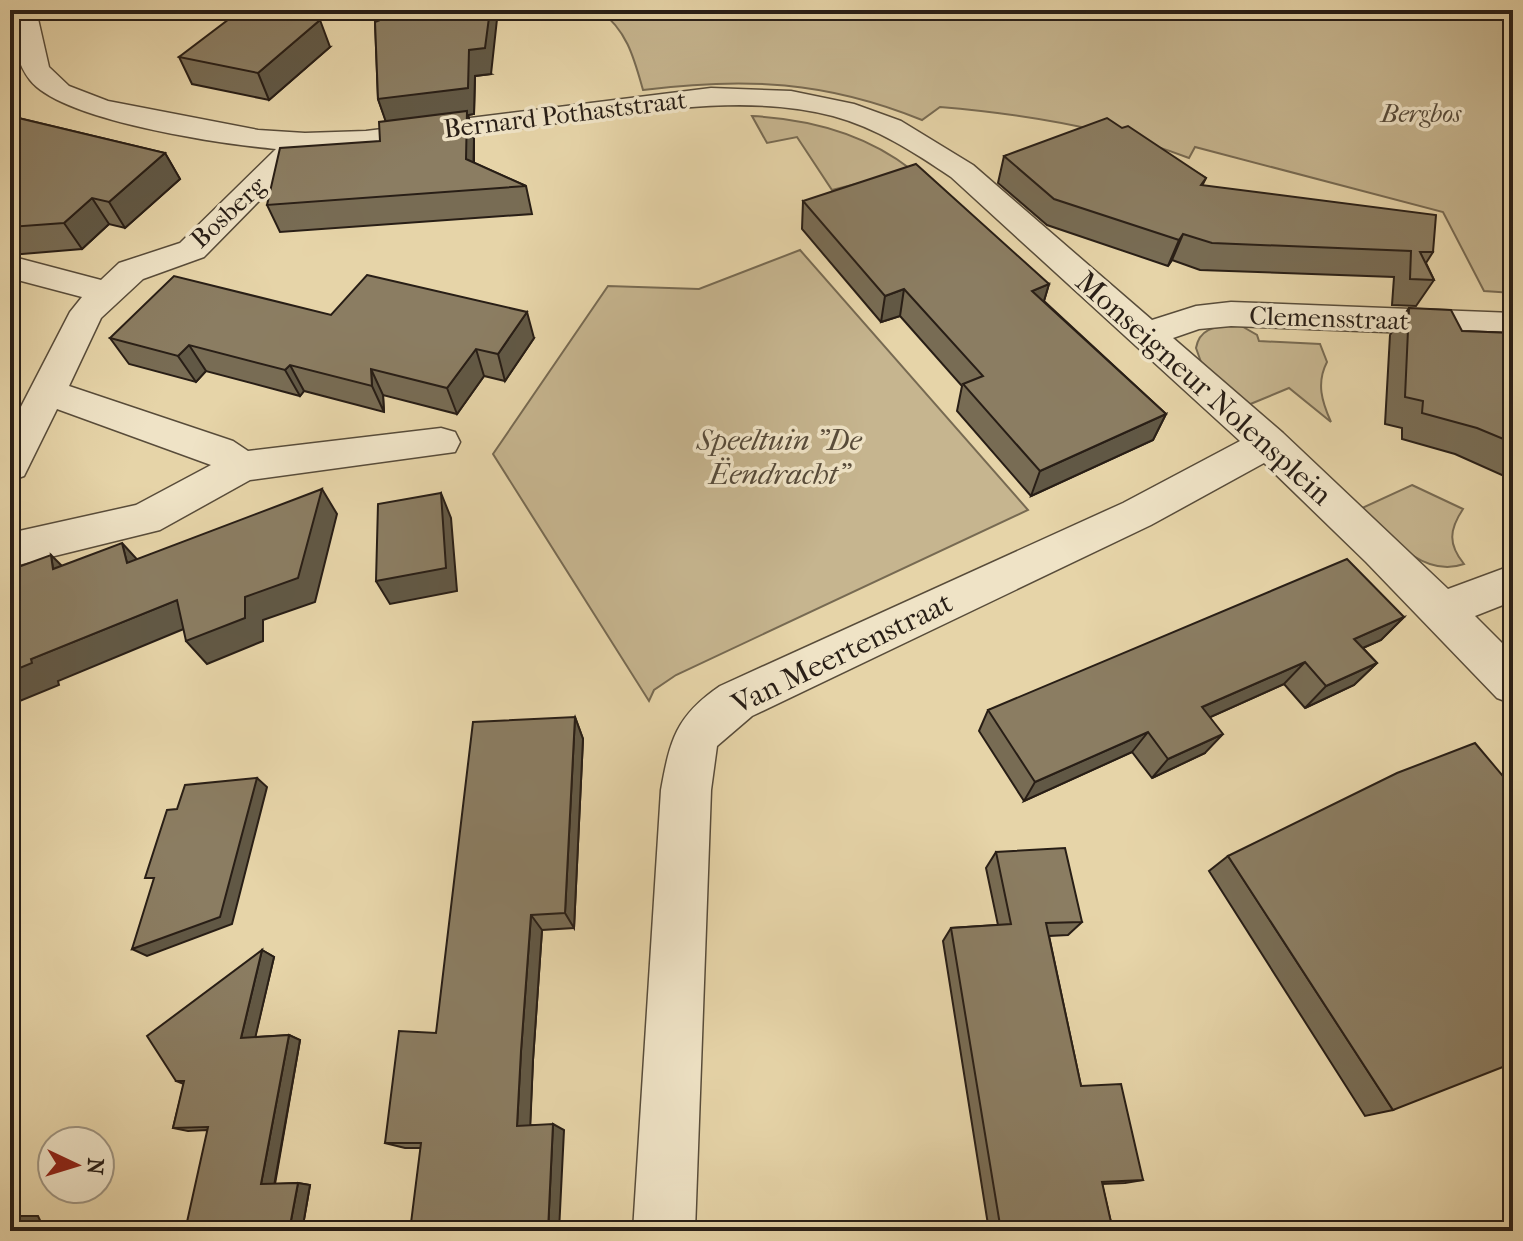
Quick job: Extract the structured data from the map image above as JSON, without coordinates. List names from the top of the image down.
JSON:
{
  "streets": {
    "street": [
      "Bernard Pothaststraat",
      "Bosberg",
      "Clemensstraat",
      "Monseigneur Nolensplein",
      "Van Meertenstraat"
    ]
  },
  "crossings": [
    ["Bernard Pothaststraat", "Bosberg"],
    ["Bernard Pothaststraat", "Monseigneur Nolensplein"],
    ["Clemensstraat", "Monseigneur Nolensplein"],
    ["Monseigneur Nolensplein", "Van Meertenstraat"]
  ],
  "parks": ["Bergbos", "Speeltuin \"De Ëendracht\""],
  "north": "right"
}
